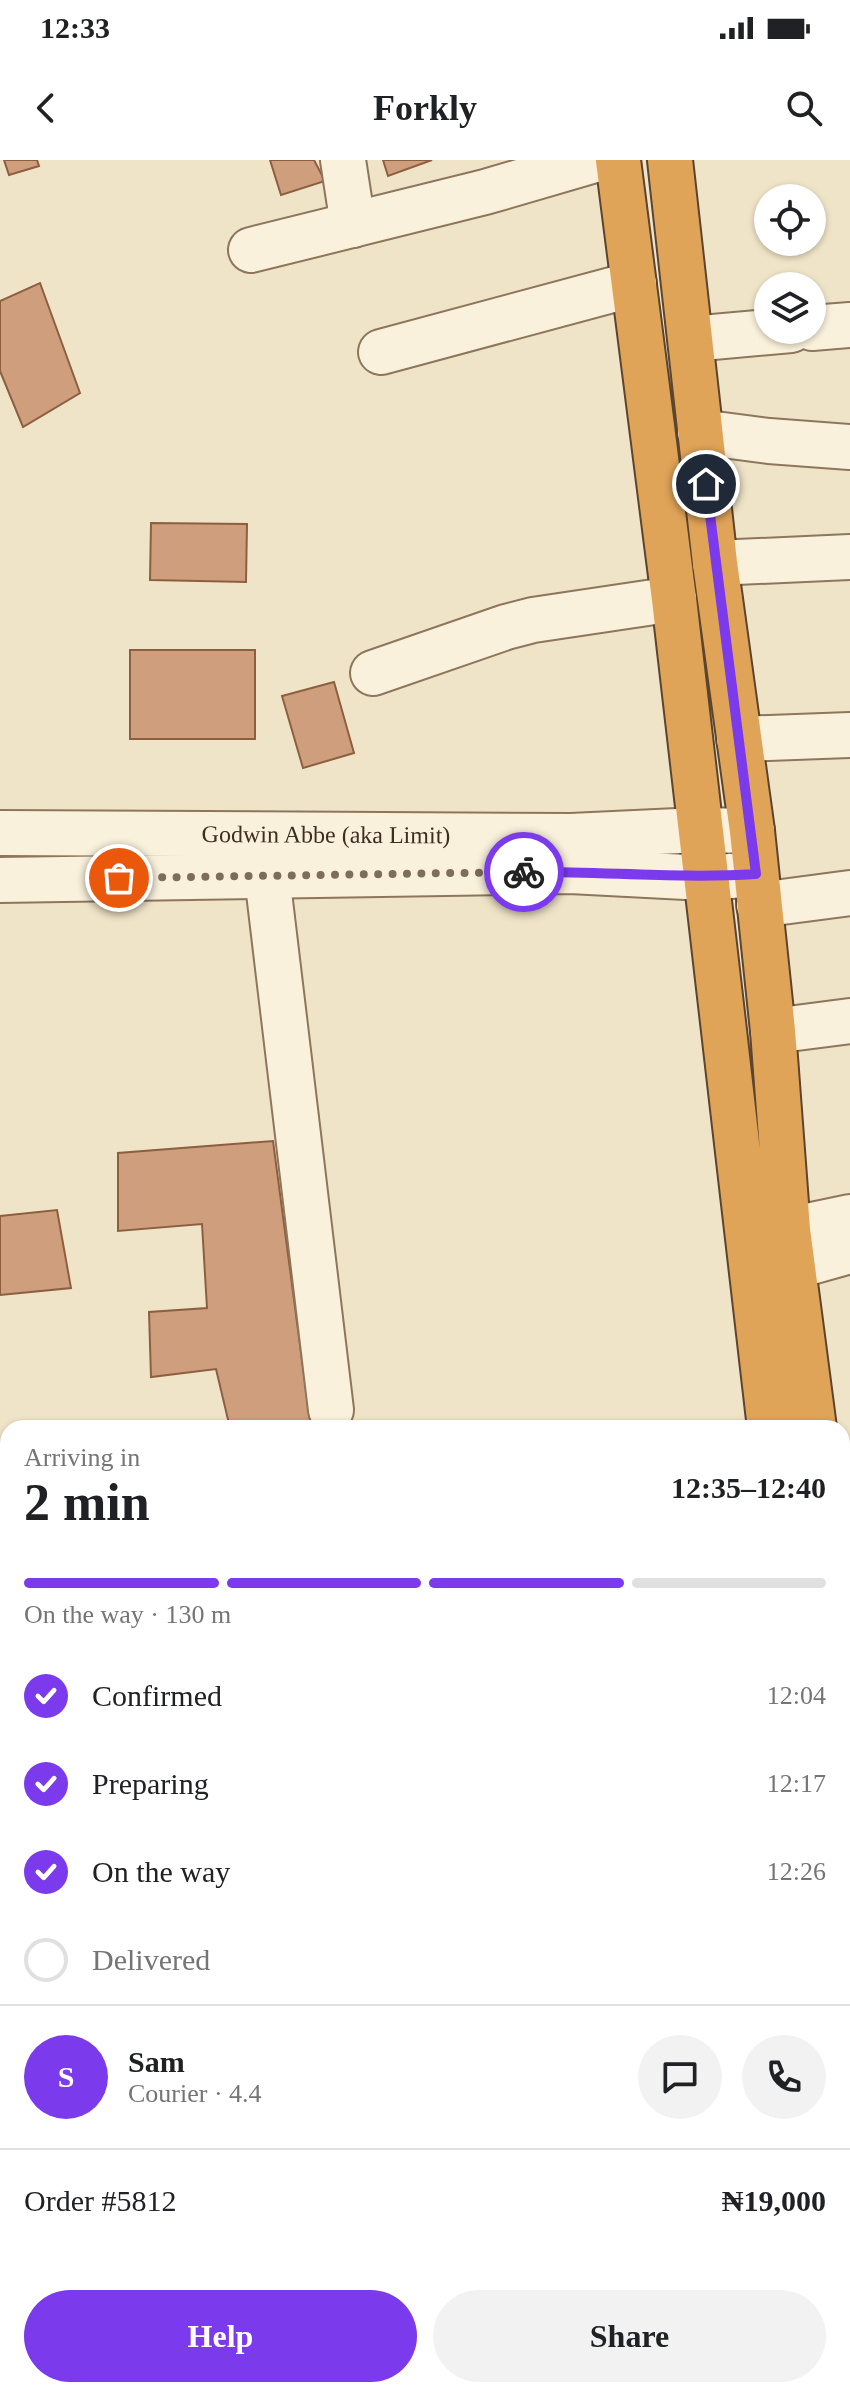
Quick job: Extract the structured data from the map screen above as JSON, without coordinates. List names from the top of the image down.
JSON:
{
  "streets": {
    "street": ["Godwin Abbe (aka Limit)"]
  },
  "page": {
    "status": "12:33",
    "header": "Forkly",
    "heading": ["2 min", "Arriving in", "12:35–12:40"],
    "panel": [
      "Sam",
      "Courier · 4.4",
      "Order #5812",
      "₦19,000"
    ],
    "bar": "On the way · 130 m",
    "list": [
      ["Confirmed", "12:04"],
      ["Preparing", "12:17"],
      ["On the way", "12:26"],
      "Delivered"
    ],
    "round": "S",
    "buttons": ["Help", "Share"]
  }
}
